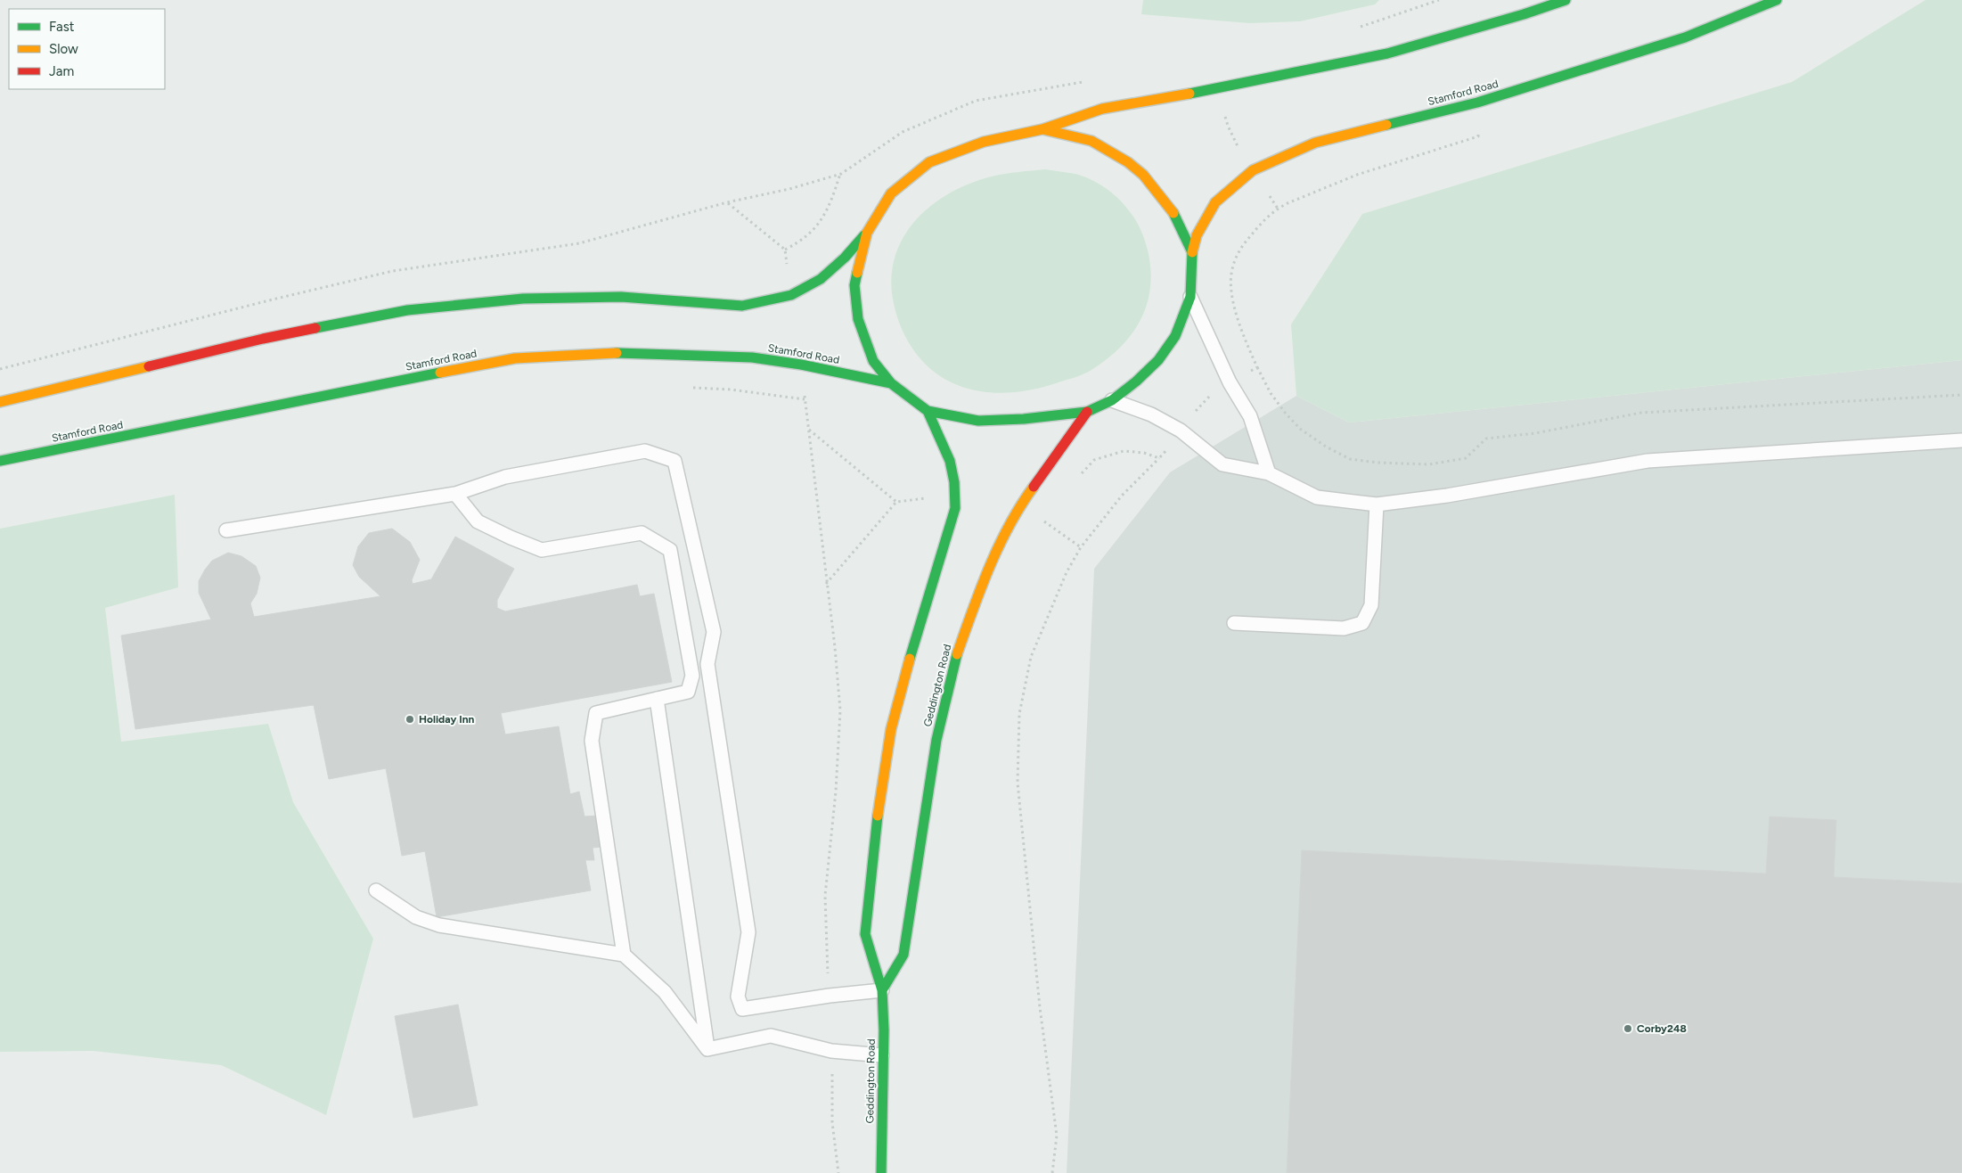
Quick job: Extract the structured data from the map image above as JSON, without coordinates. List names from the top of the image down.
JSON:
{
  "streets": {
    "main road": ["Stamford Road", "Geddington Road"]
  },
  "places": ["Holiday Inn", "Corby248"],
  "legend": ["Fast", "Slow", "Jam"]
}
